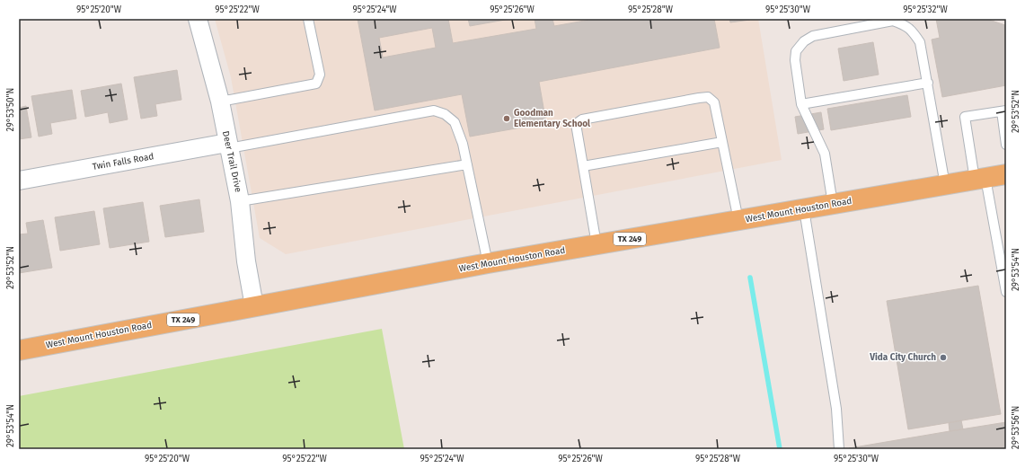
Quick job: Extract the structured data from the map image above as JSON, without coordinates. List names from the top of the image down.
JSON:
{
  "streets": {
    "main road": ["West Mount Houston Road", "TX 249"],
    "street": ["Twin Falls Road", "Deer Trail Drive"]
  },
  "crossings": [
    ["Twin Falls Road", "Deer Trail Drive"],
    ["Deer Trail Drive", "West Mount Houston Road"]
  ],
  "places": ["Goodman Elementary School", "Vida City Church"],
  "coordinates": [
    "95°25'20\"W",
    "95°25'22\"W",
    "95°25'24\"W",
    "95°25'26\"W",
    "95°25'28\"W",
    "95°25'30\"W",
    "95°25'32\"W",
    "29°53'50\"N",
    "29°53'52\"N",
    "29°53'54\"N",
    "29°53'56\"N"
  ]
}
